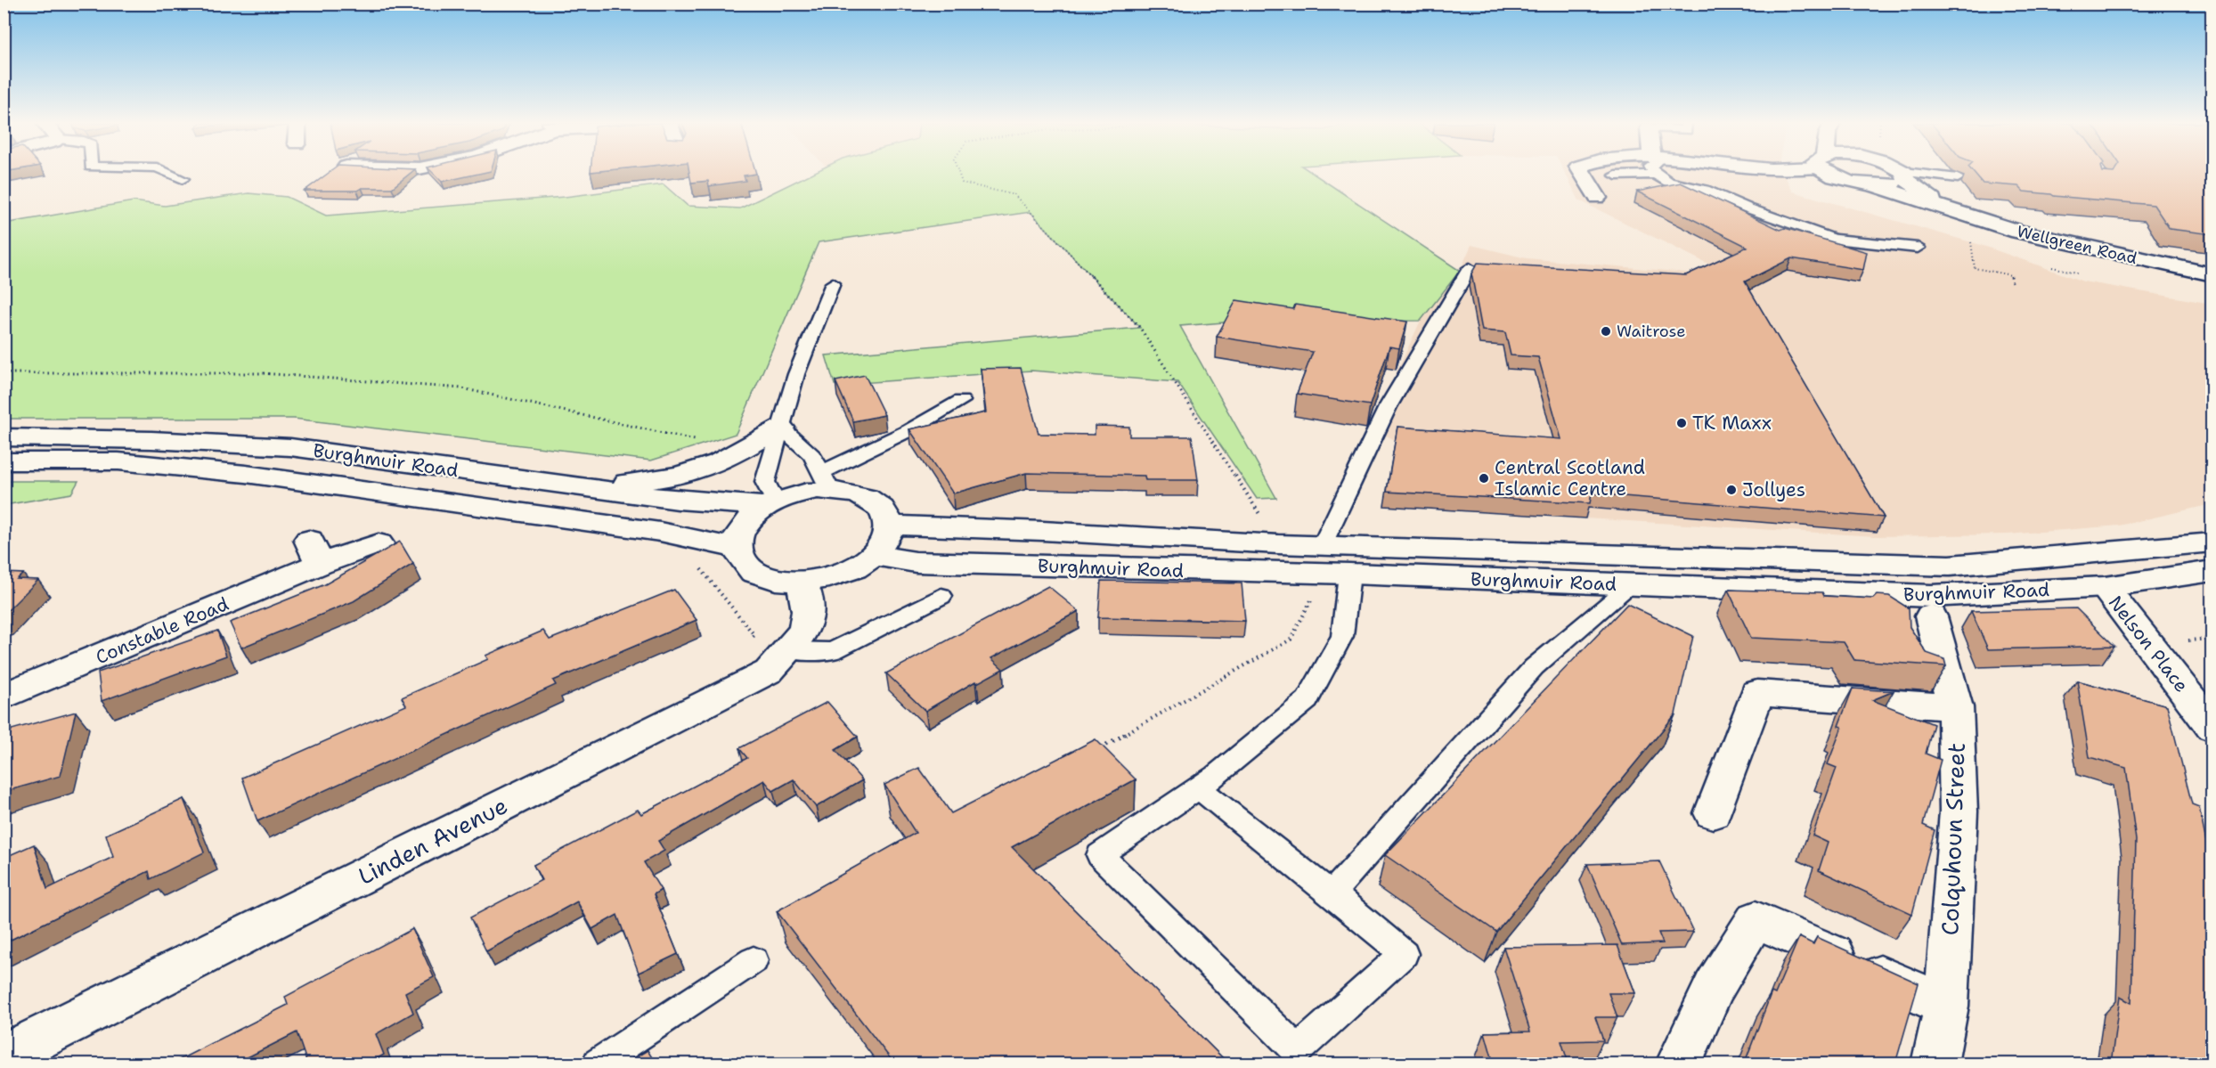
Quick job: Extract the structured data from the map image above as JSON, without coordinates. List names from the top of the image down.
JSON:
{
  "streets": {
    "street": [
      "Wellgreen Road",
      "Burghmuir Road",
      "Constable Road",
      "Nelson Place",
      "Colquhoun Street",
      "Linden Avenue"
    ]
  },
  "crossings": [
    ["Burghmuir Road", "Nelson Place"],
    ["Burghmuir Road", "Linden Avenue"]
  ],
  "places": [
    "Waitrose",
    "TK Maxx",
    "Central Scotland Islamic Centre",
    "Jollyes"
  ]
}
